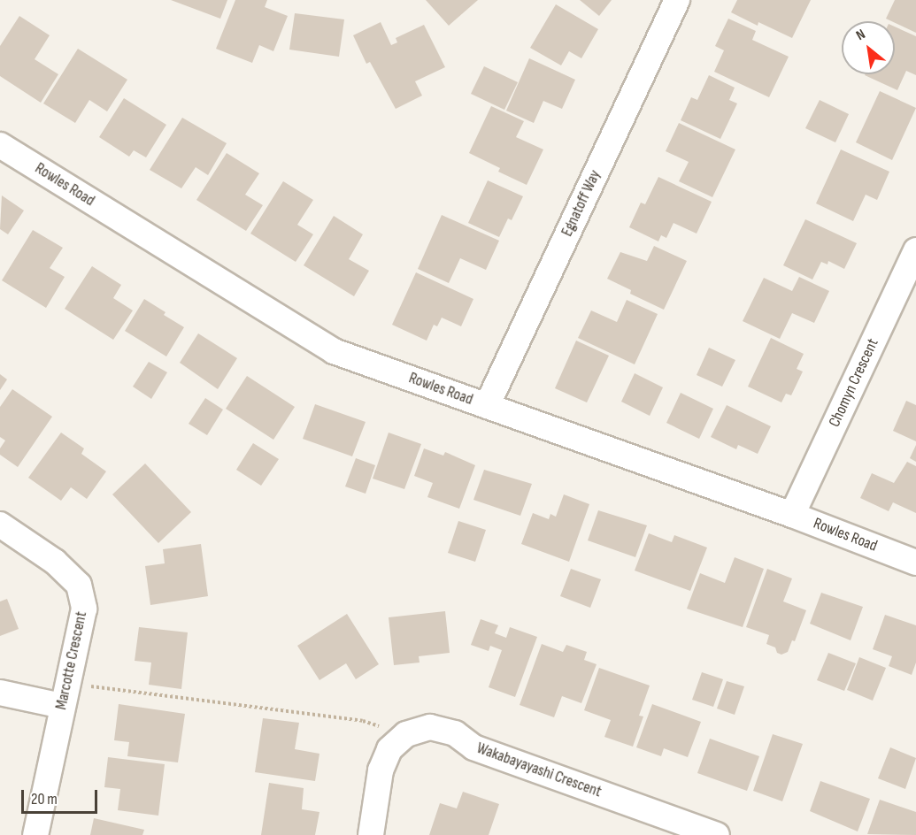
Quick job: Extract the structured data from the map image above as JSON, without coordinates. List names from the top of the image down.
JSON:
{
  "streets": {
    "street": [
      "Rowles Road",
      "Egnatoff Way",
      "Chomyn Crescent",
      "Marcotte Crescent",
      "Wakabayayashi Crescent"
    ]
  },
  "crossings": [
    ["Rowles Road", "Egnatoff Way"],
    ["Rowles Road", "Chomyn Crescent"]
  ],
  "scale_bar": "20 m",
  "north": "top left"
}
